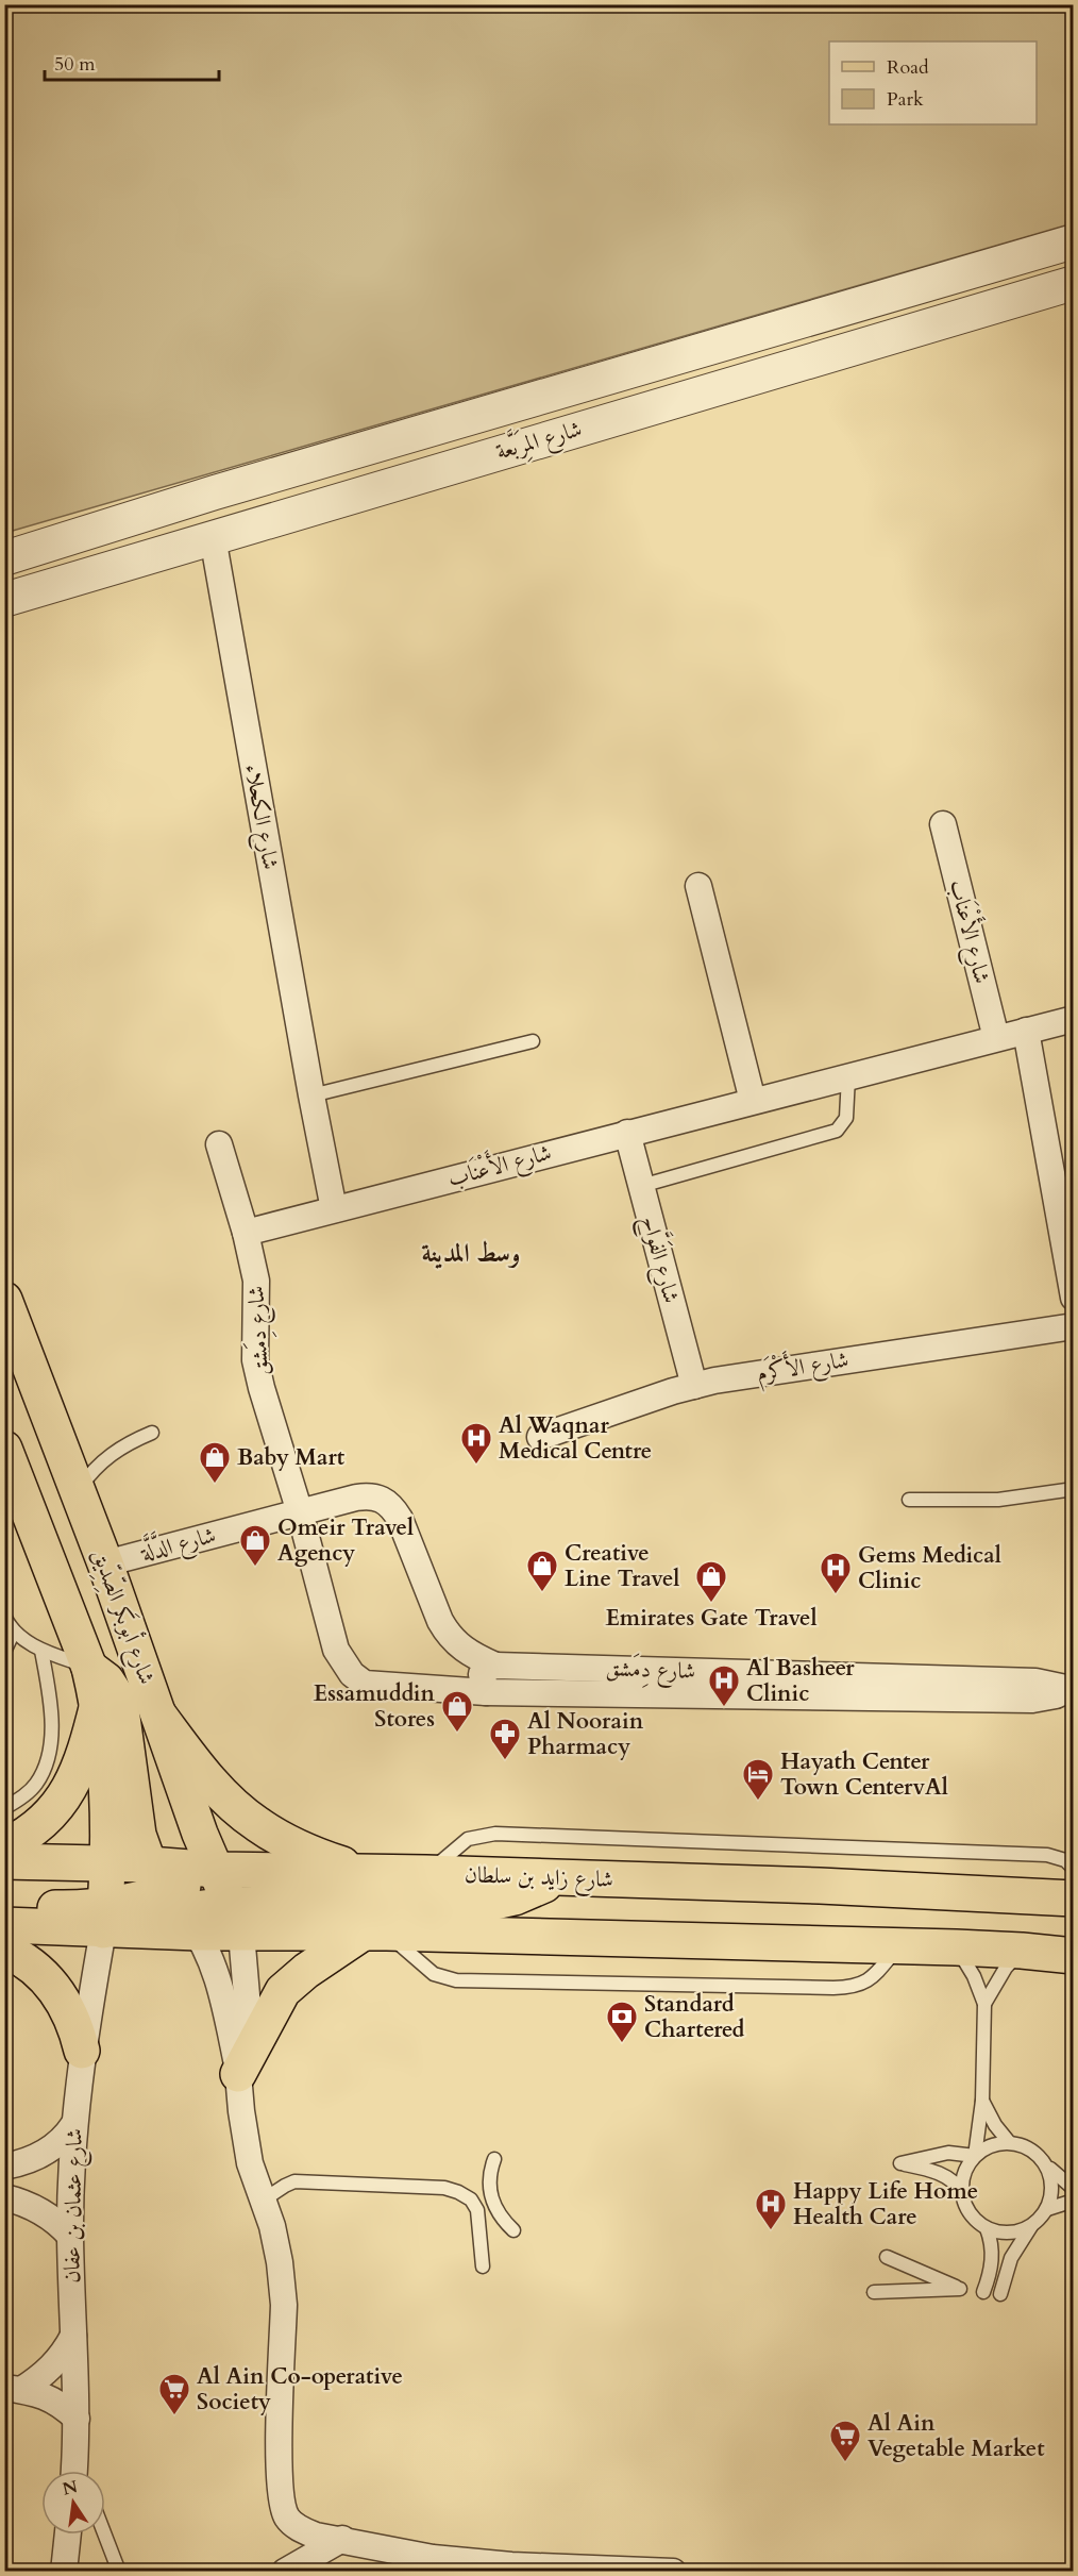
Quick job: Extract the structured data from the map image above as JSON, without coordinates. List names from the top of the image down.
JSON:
{
  "streets": {
    "main road": ["شارع أبوبَكر الصِّدِّيق", "شارع زايد بن سلطان"],
    "street": [
      "شارع المِرَبَّعة",
      "شارع الكحلاء",
      "شارع الأَعْنَاب",
      "شارع الفَوَّاح",
      "شارع دِمَشق",
      "شارع الأَكْرَم",
      "شارع الدَّلَّة",
      "شارع عثمان بن عفان"
    ]
  },
  "crossings": [
    ["شارع المِرَبَّعة", "شارع الكحلاء"],
    ["شارع الكحلاء", "شارع الأَعْنَاب"],
    ["شارع الأَعْنَاب", "شارع الفَوَّاح"],
    ["شارع الأَعْنَاب", "شارع دِمَشق"],
    ["شارع الفَوَّاح", "شارع الأَكْرَم"],
    ["شارع دِمَشق", "شارع الدَّلَّة"],
    ["شارع الدَّلَّة", "شارع أبوبَكر الصِّدِّيق"],
    ["شارع أبوبَكر الصِّدِّيق", "شارع زايد بن سلطان"],
    ["شارع زايد بن سلطان", "شارع عثمان بن عفان"]
  ],
  "districts": ["وسط المدينة"],
  "places": {
    "hospital": [
      "Al Waqnar Medical Centre",
      "Gems Medical Clinic",
      "Al Basheer Clinic",
      "Happy Life Home Health Care"
    ],
    "shop": [
      "Baby Mart",
      "Omeir Travel Agency",
      "Creative Line Travel",
      "Emirates Gate Travel",
      "Essamuddin Stores"
    ],
    "pharmacy": ["Al Noorain Pharmacy"],
    "hotel": ["Hayath Center Town CentervAl"],
    "bank": ["Standard Chartered"],
    "supermarket": ["Al Ain Co-operative Society", "Al Ain Vegetable Market"]
  },
  "legend": ["Road", "Park"],
  "scale_bar": "50 m",
  "north": "top"
}
